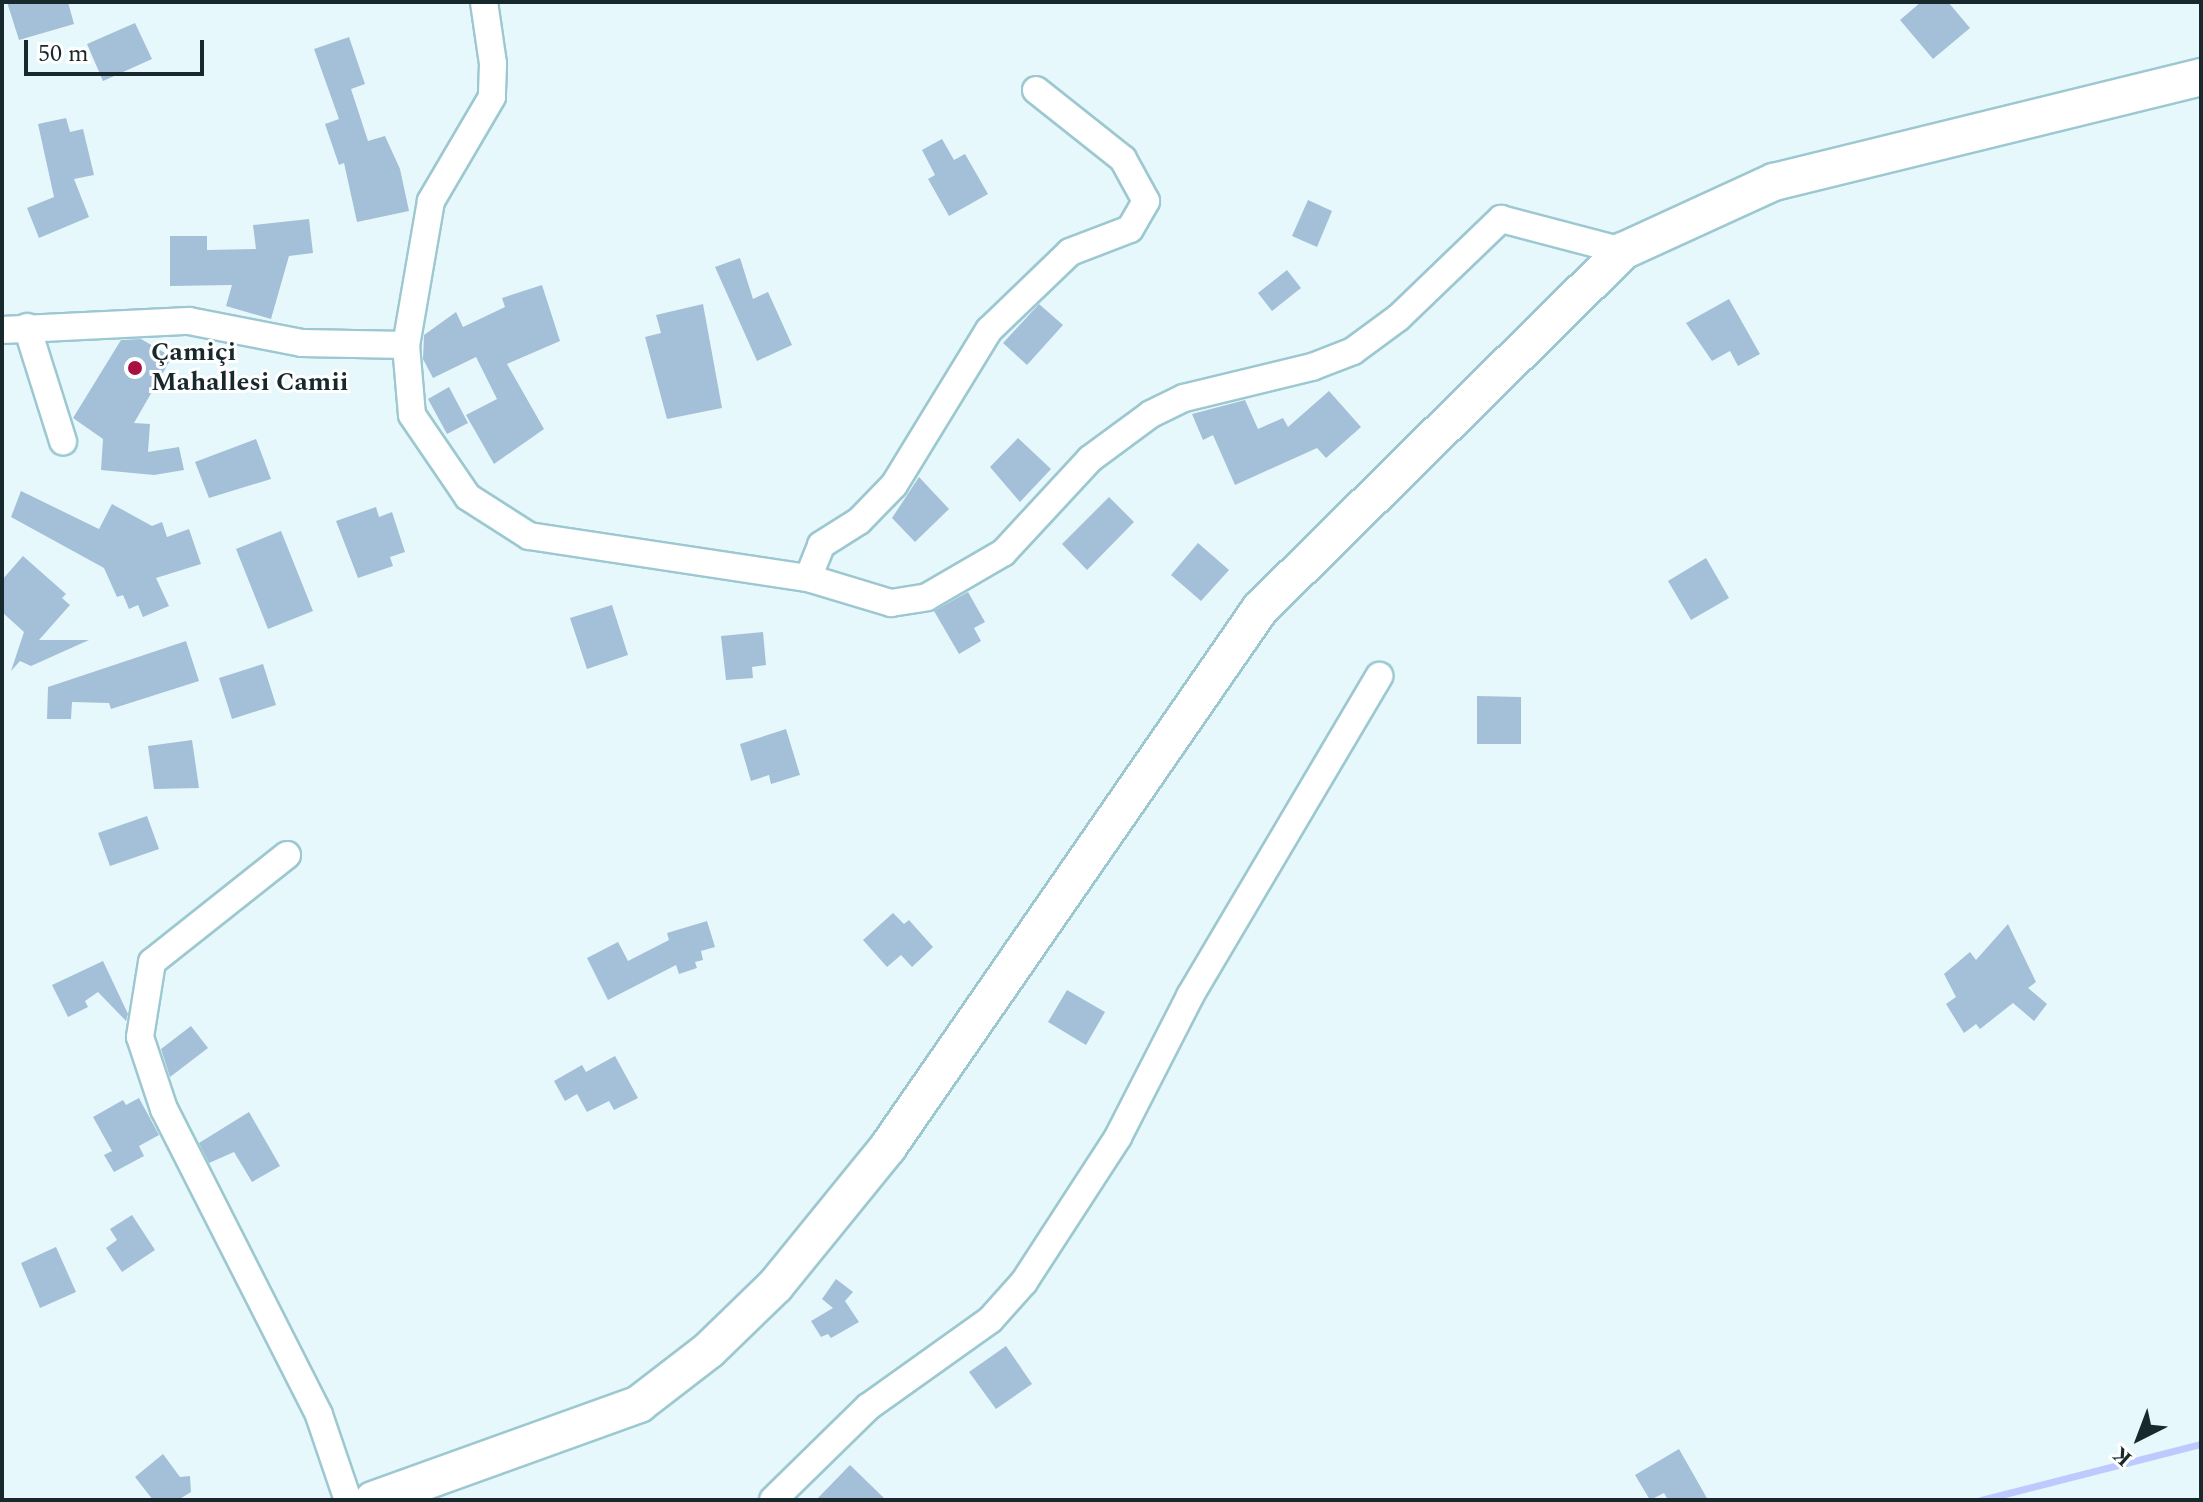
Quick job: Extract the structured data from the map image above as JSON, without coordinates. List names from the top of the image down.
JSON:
{
  "places": ["Çamiçi Mahallesi Camii"],
  "scale_bar": "50 m",
  "north": "bottom left"
}
